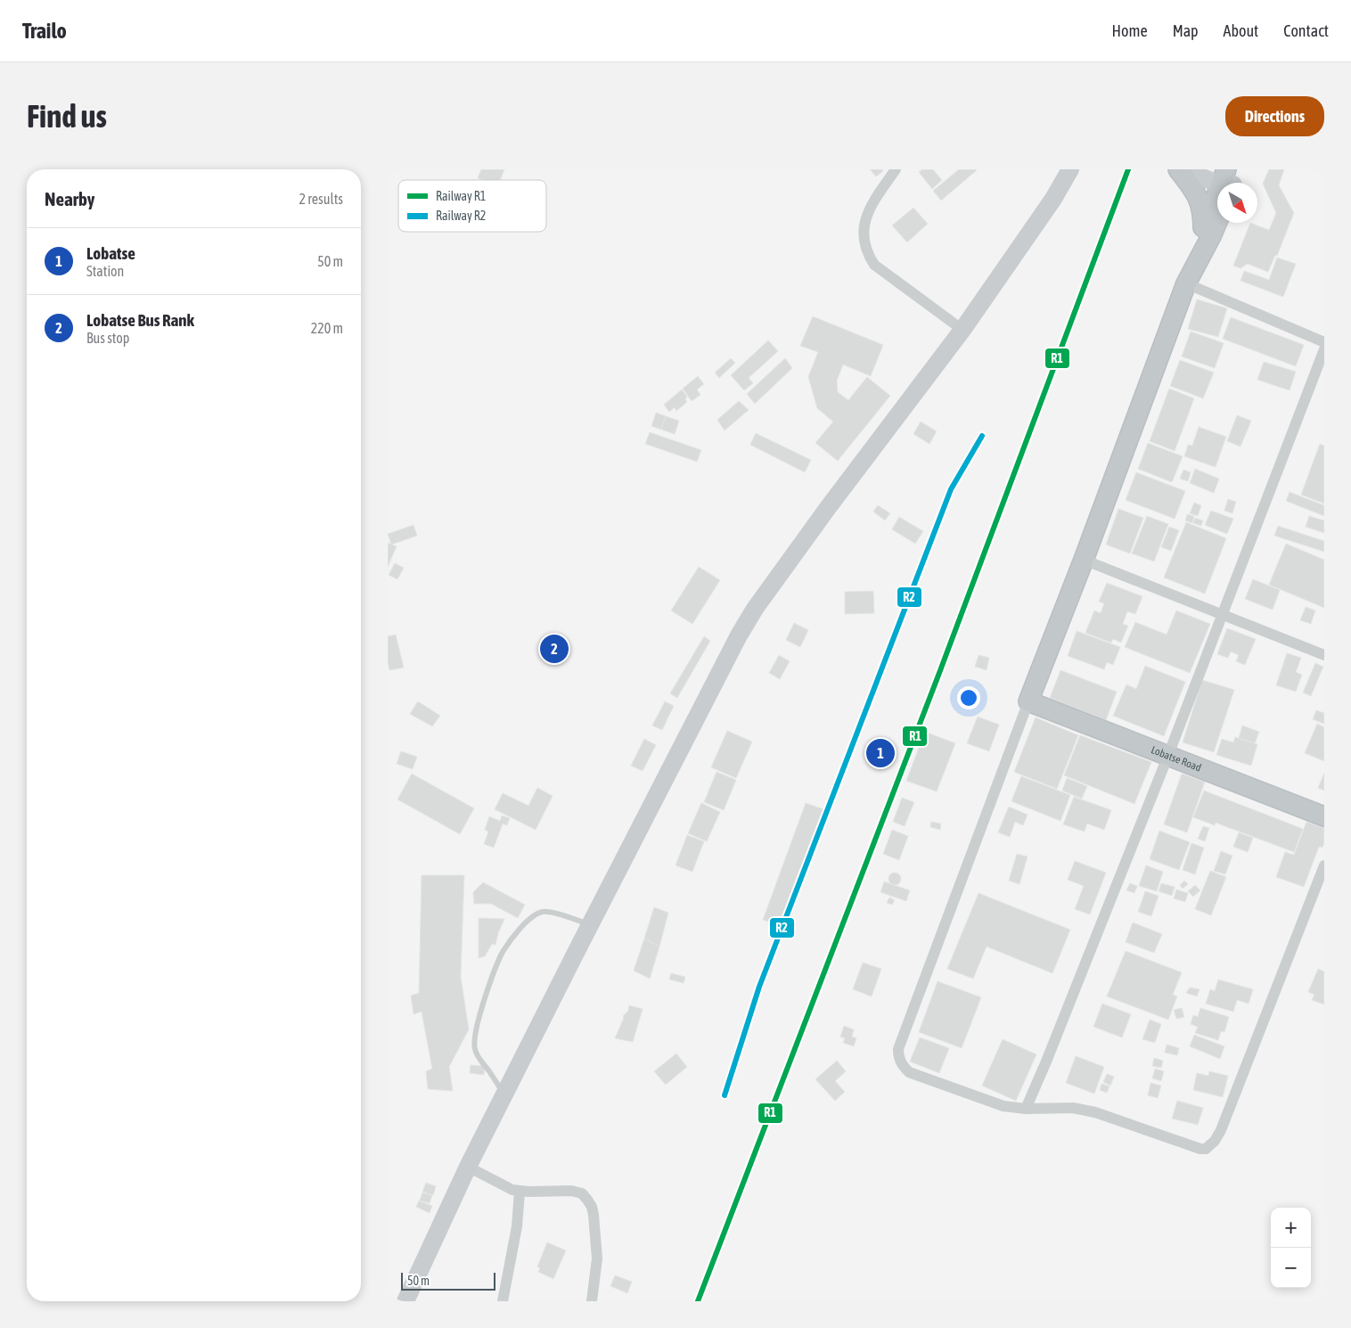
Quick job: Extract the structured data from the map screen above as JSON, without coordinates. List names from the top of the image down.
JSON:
{
  "streets": {
    "highway": ["Lobatse Road"]
  },
  "lines": ["rail line R1", "rail line R2"],
  "legend": ["Railway R1", "Railway R2"],
  "scale_bar": "50 m",
  "north": "bottom right",
  "page": {
    "header": "Trailo",
    "nav": [
      "Home",
      "Map",
      "About",
      "Contact"
    ],
    "buttons": "Directions",
    "title": "Find us",
    "heading": ["Nearby", "2 results"],
    "list": [
      {
        "mark": "1",
        "name": "Lobatse",
        "note": "Station",
        "value": "50 m"
      },
      {
        "mark": "2",
        "name": "Lobatse Bus Rank",
        "note": "Bus stop",
        "value": "220 m"
      }
    ],
    "pins": ["2", "1"],
    "map_buttons": ["+", "−"],
    "scale": "50 m"
  }
}
